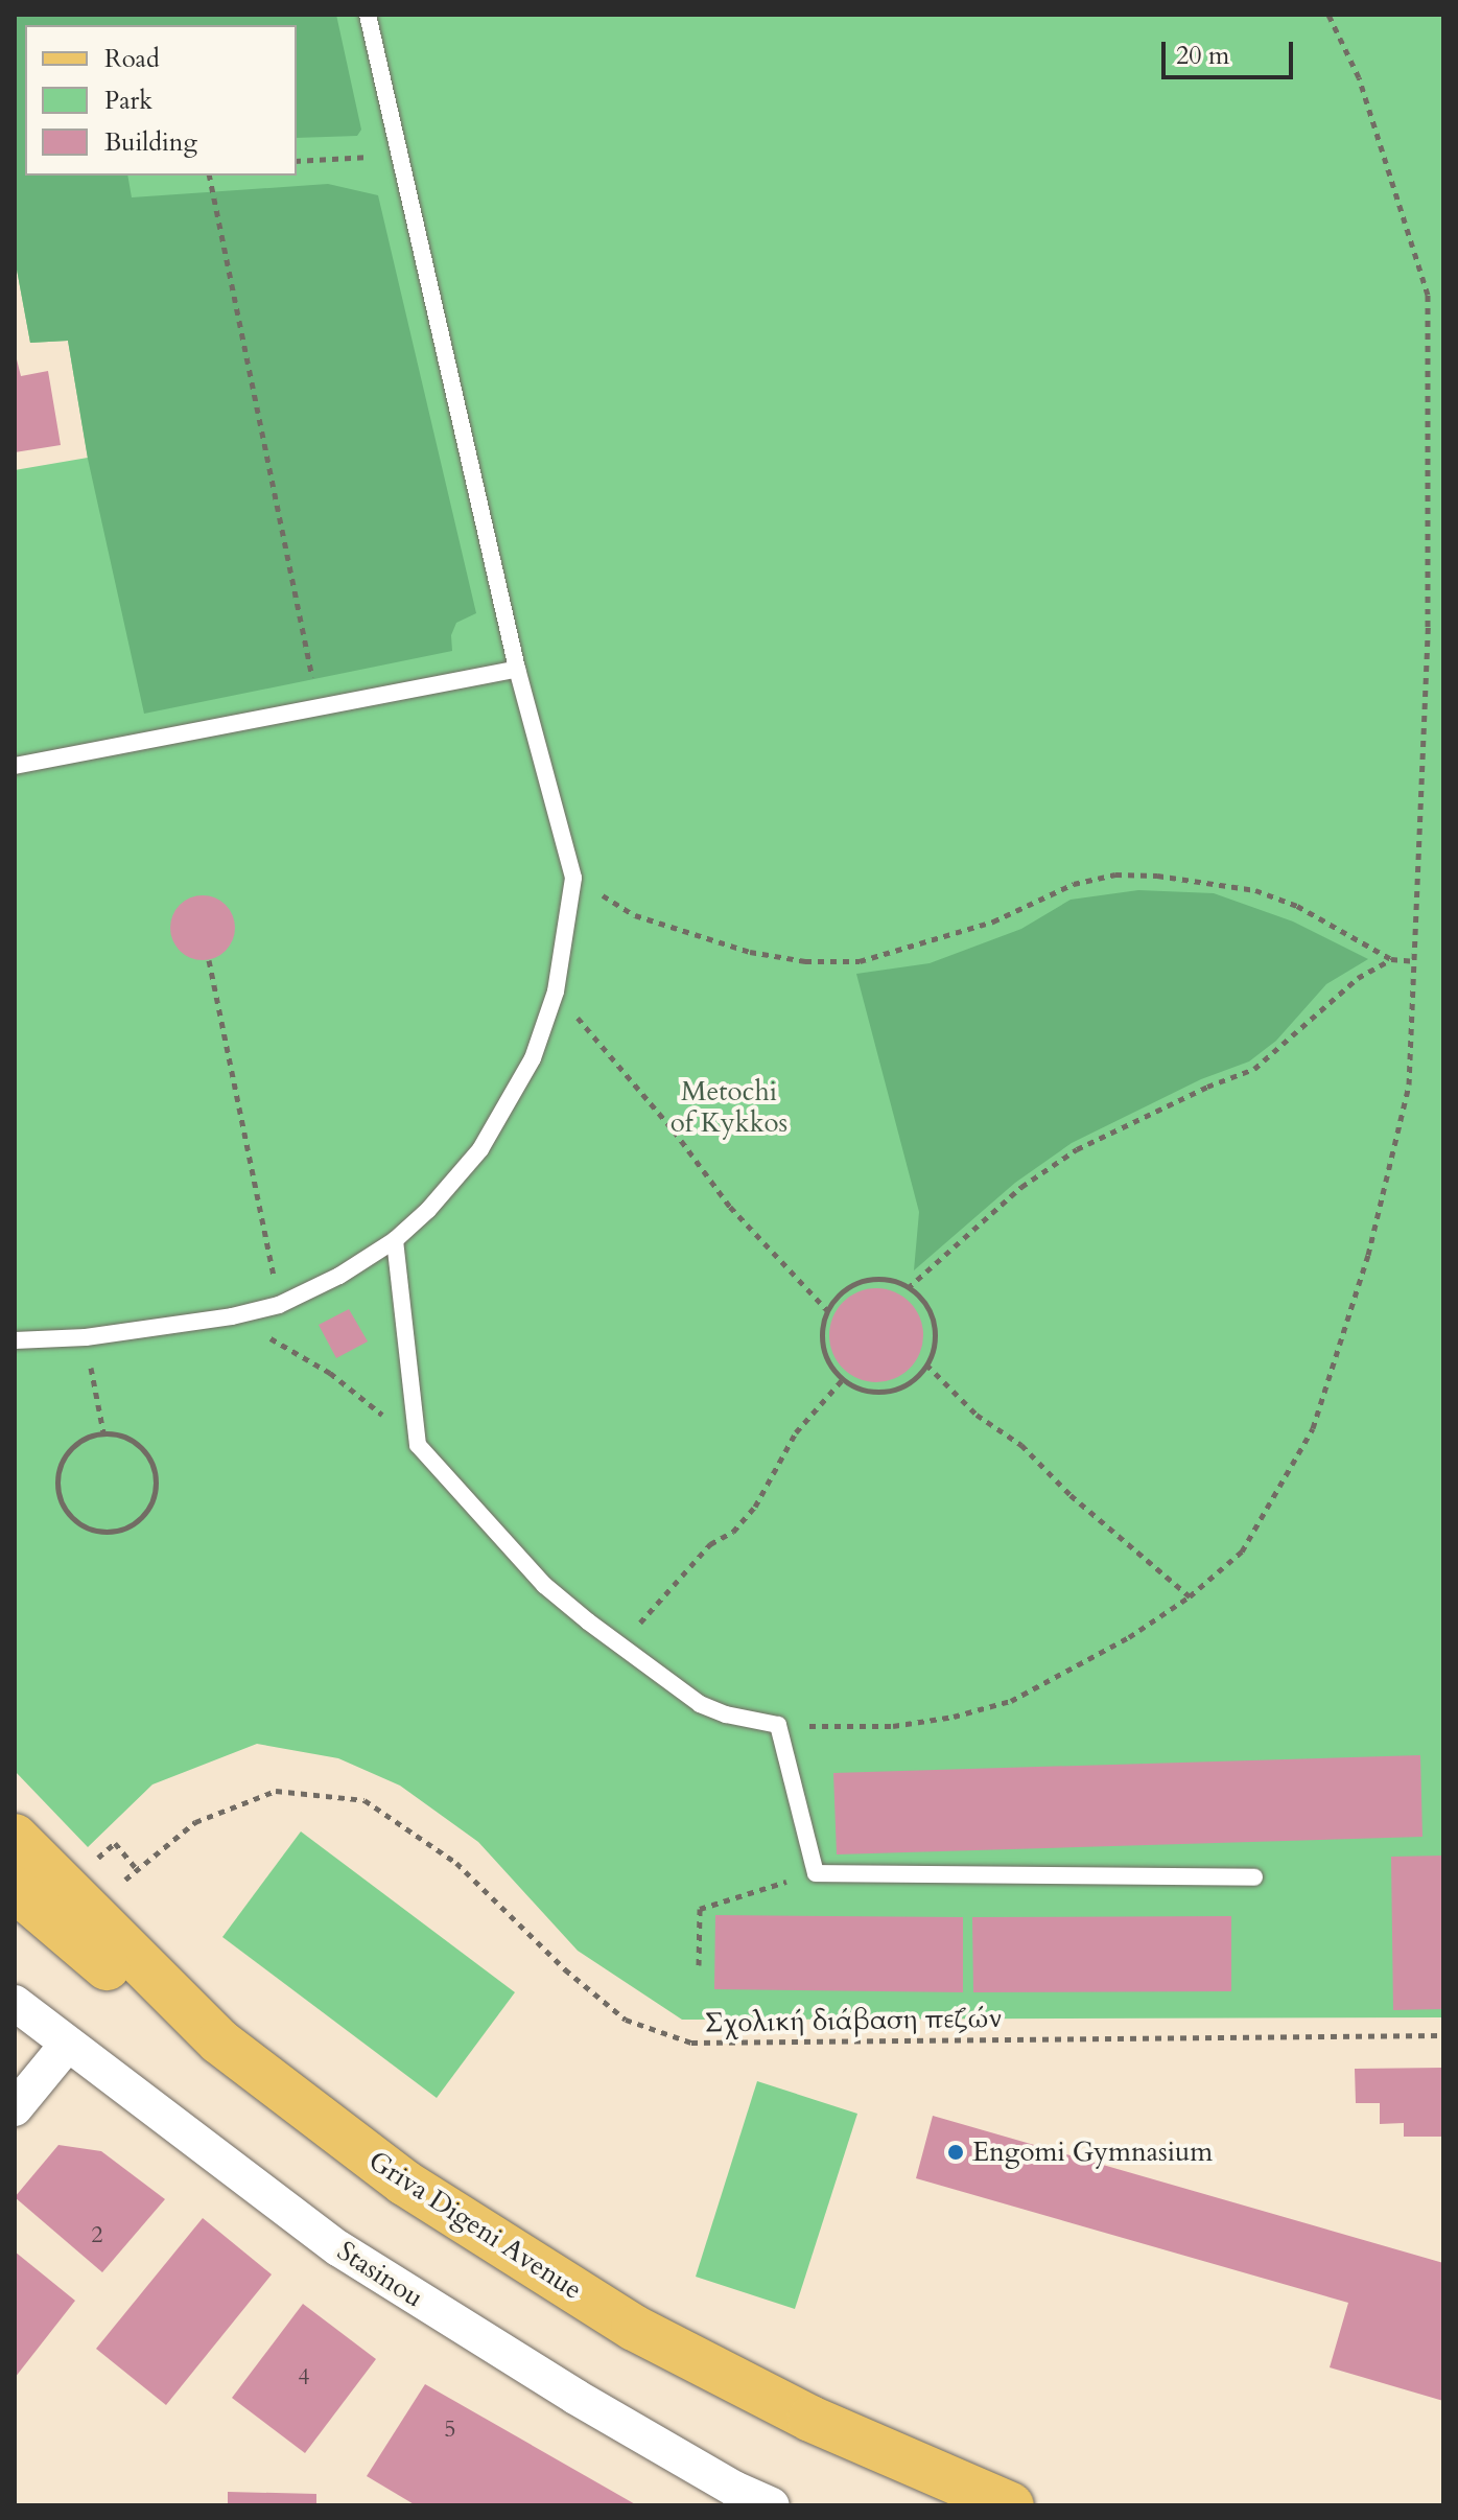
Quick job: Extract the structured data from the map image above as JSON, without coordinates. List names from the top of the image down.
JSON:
{
  "streets": {
    "main road": ["Griva Digeni Avenue"],
    "street": ["Stasinou"],
    "path": ["Σχολική διάβαση πεζών"]
  },
  "parks": ["Metochi of Kykkos"],
  "places": ["Engomi Gymnasium"],
  "house_numbers": ["2", "4", "5"],
  "legend": ["Road", "Park", "Building"],
  "scale_bar": "20 m"
}
